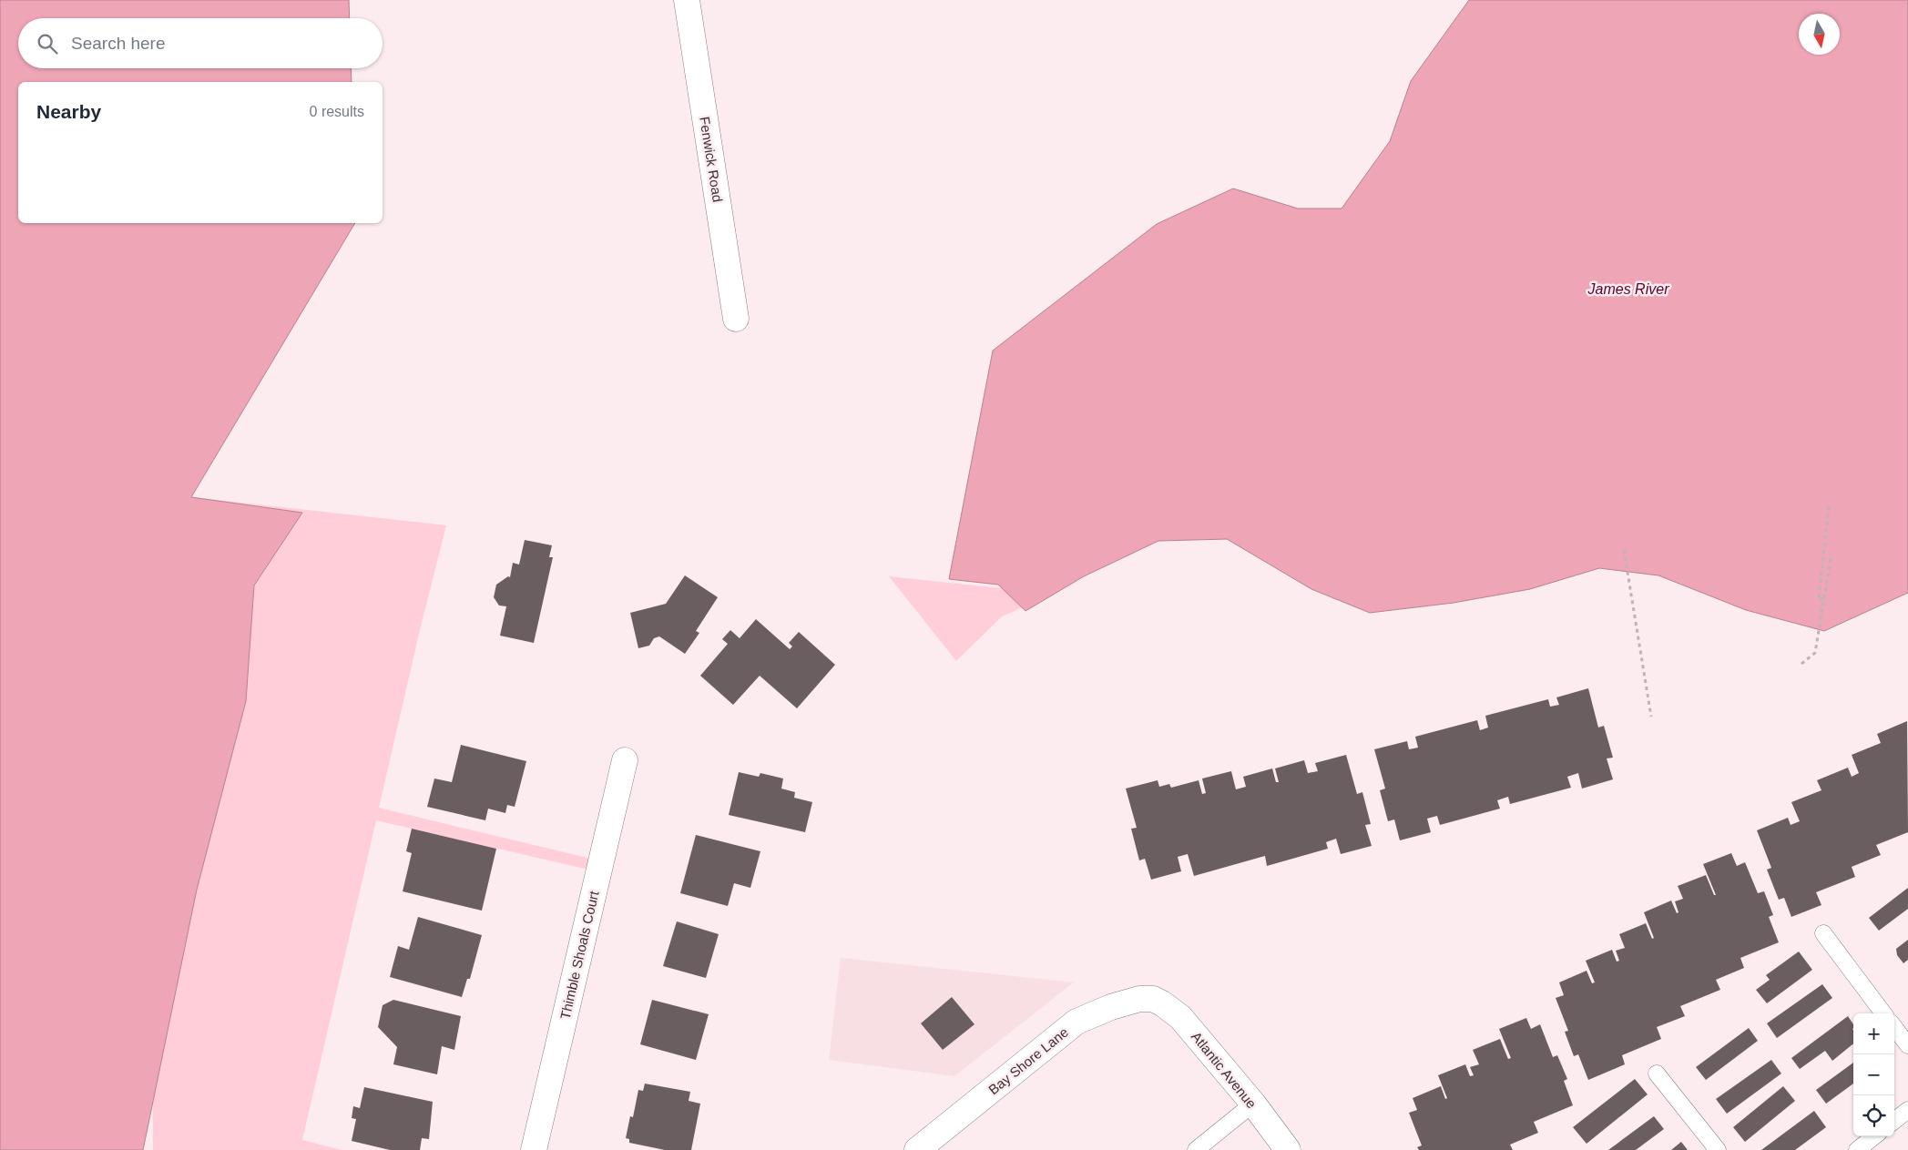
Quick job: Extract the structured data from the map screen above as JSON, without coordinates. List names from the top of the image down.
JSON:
{
  "streets": {
    "street": [
      "Fenwick Road",
      "Thimble Shoals Court",
      "Bay Shore Lane",
      "Atlantic Avenue"
    ]
  },
  "crossings": [
    ["Bay Shore Lane", "Atlantic Avenue"]
  ],
  "water": ["James River"],
  "north": "bottom",
  "page": {
    "search": "Search here",
    "heading": ["Nearby", "0 results"],
    "map_buttons": ["+", "−"]
  }
}
